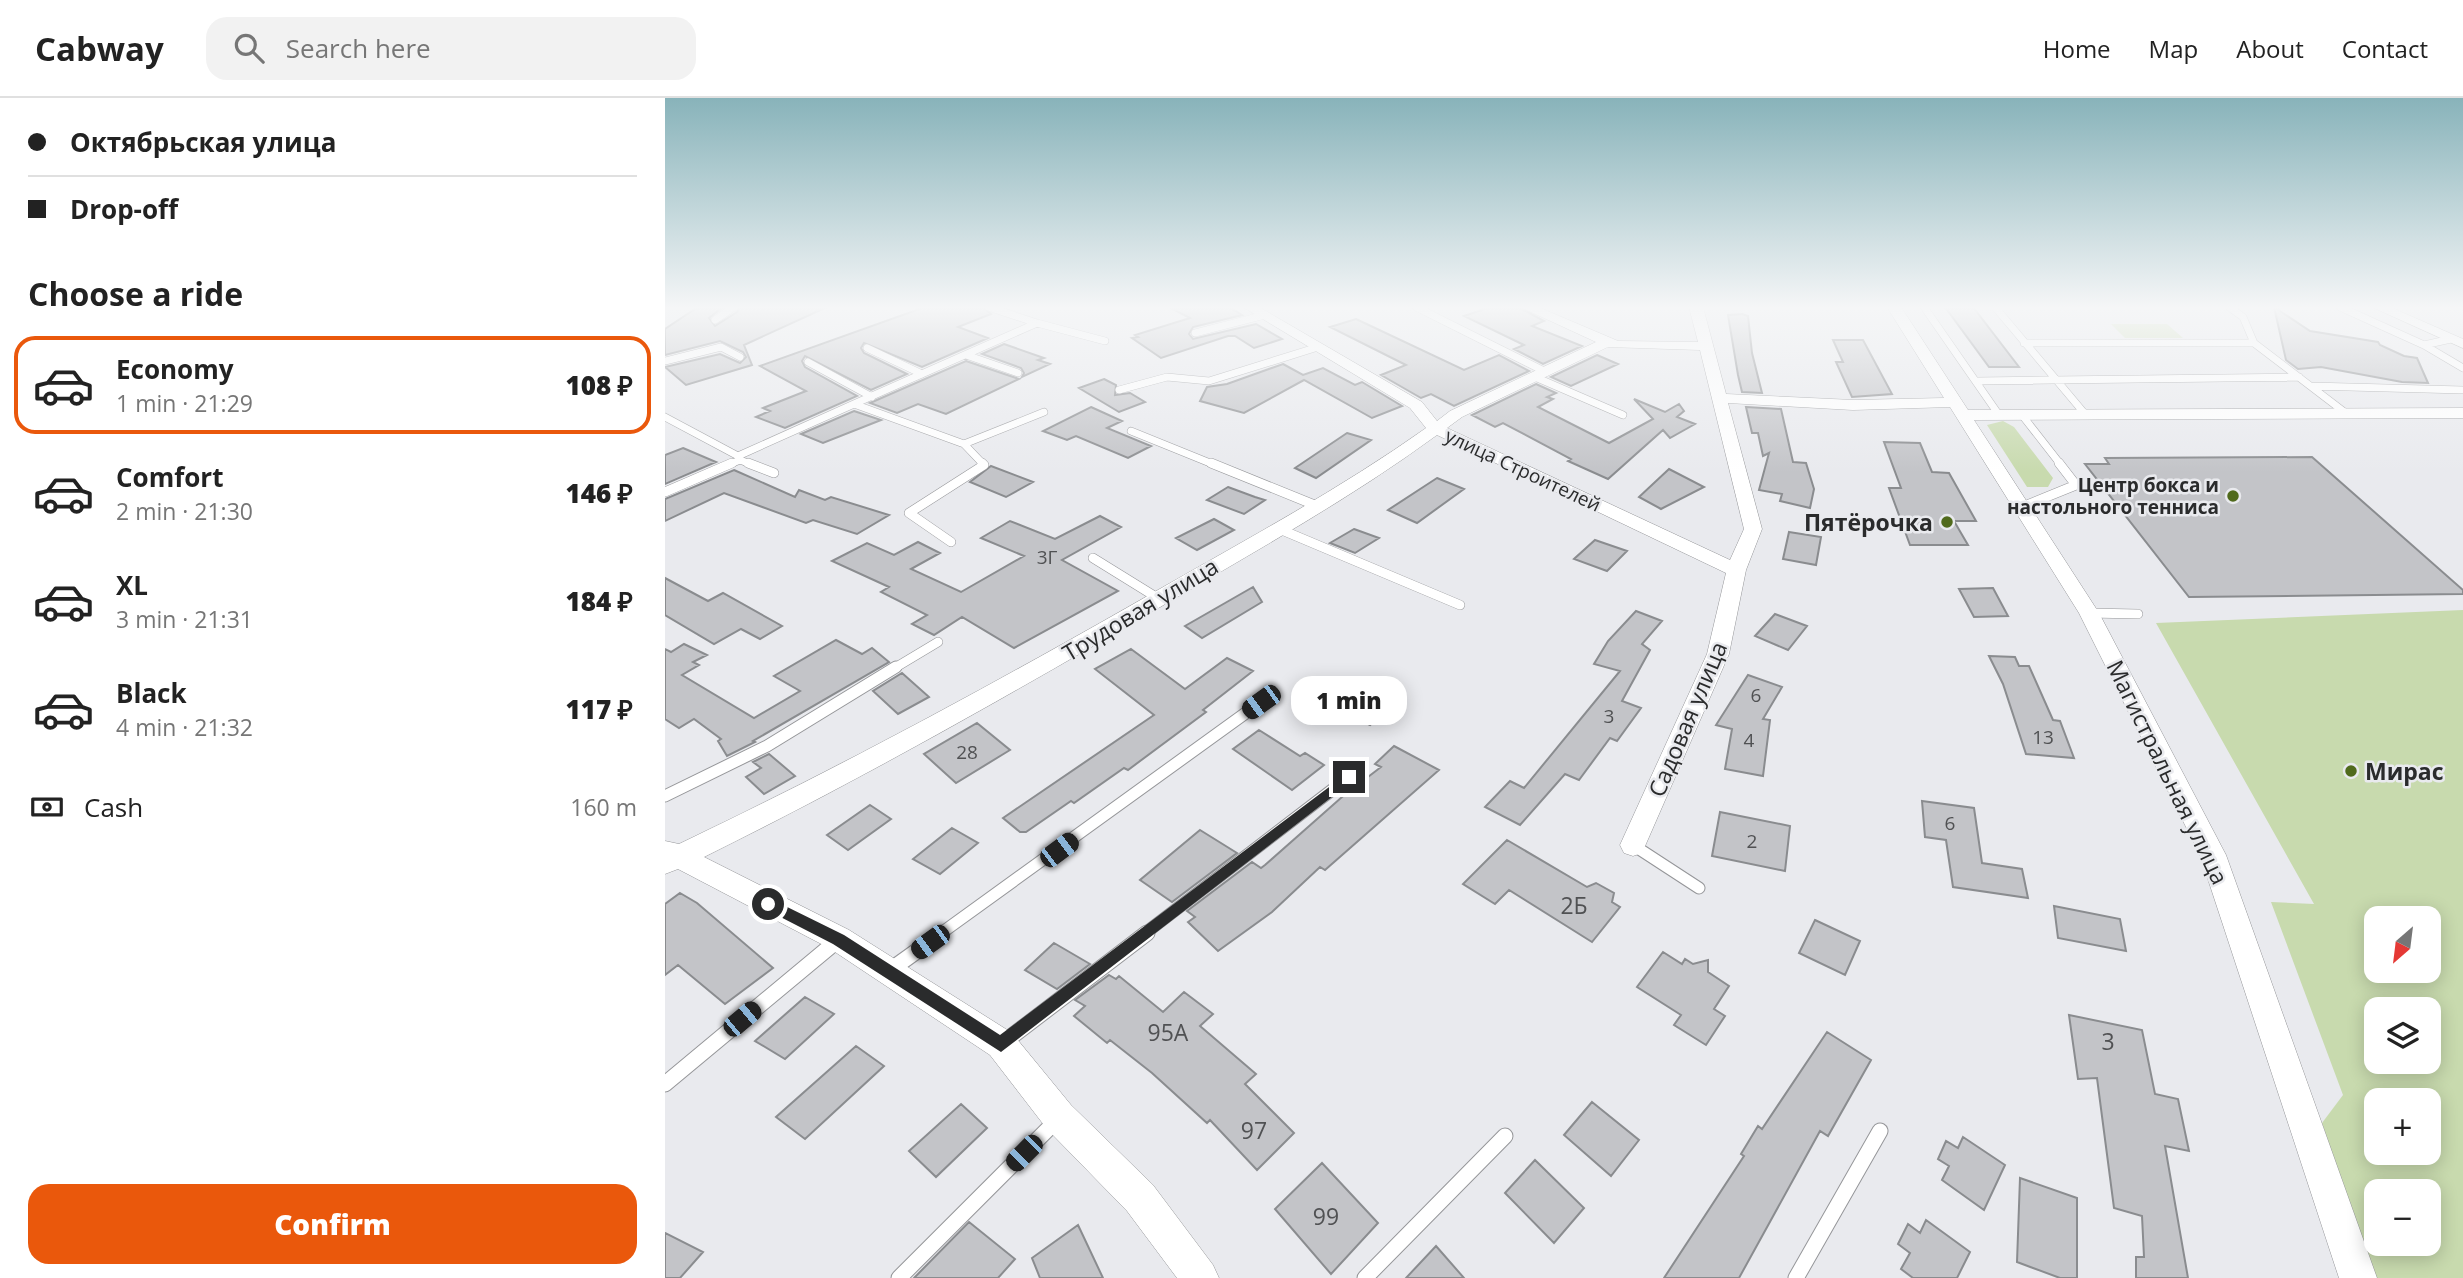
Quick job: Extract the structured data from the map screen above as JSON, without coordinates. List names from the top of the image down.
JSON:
{
  "streets": {
    "street": [
      "улица Строителей",
      "Трудовая улица",
      "Садовая улица",
      "Магистральная улица"
    ]
  },
  "crossings": [
    ["улица Строителей", "Трудовая улица"],
    ["улица Строителей", "Садовая улица"]
  ],
  "places": ["Центр бокса и настольного тенниса", "Пятёрочка", "Мирас"],
  "house_numbers": [
    "3Г",
    "6",
    "3",
    "13",
    "4",
    "28",
    "6",
    "2",
    "2Б",
    "95А",
    "3",
    "97",
    "99"
  ],
  "north": "bottom left",
  "page": {
    "header": "Cabway",
    "search": "Search here",
    "nav": [
      "Home",
      "Map",
      "About",
      "Contact"
    ],
    "banner": ["Октябрьская улица", "Drop-off"],
    "heading": "Choose a ride",
    "list": [
      {
        "name": "Economy",
        "note": "1 min · 21:29",
        "value": "108 ₽"
      },
      {
        "name": "Comfort",
        "note": "2 min · 21:30",
        "value": "146 ₽"
      },
      {
        "name": "XL",
        "note": "3 min · 21:31",
        "value": "184 ₽"
      },
      {
        "name": "Black",
        "note": "4 min · 21:32",
        "value": "117 ₽"
      }
    ],
    "bubble": "1 min",
    "pay": ["Cash", "160 m"],
    "map_buttons": ["+", "−"],
    "buttons": "Confirm"
  }
}
